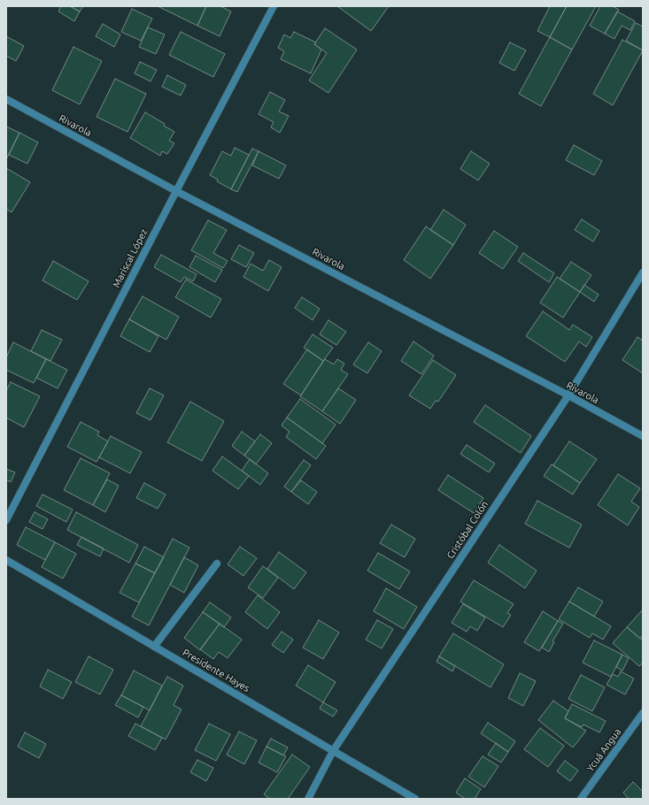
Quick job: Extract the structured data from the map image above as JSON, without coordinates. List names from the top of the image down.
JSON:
{
  "streets": {
    "street": [
      "Rivarola",
      "Mariscal López",
      "Cristóbal Colón",
      "Presidente Hayes",
      "Ycuá Angua"
    ]
  },
  "crossings": [
    ["Rivarola", "Mariscal López"],
    ["Rivarola", "Cristóbal Colón"],
    ["Cristóbal Colón", "Presidente Hayes"]
  ]
}
